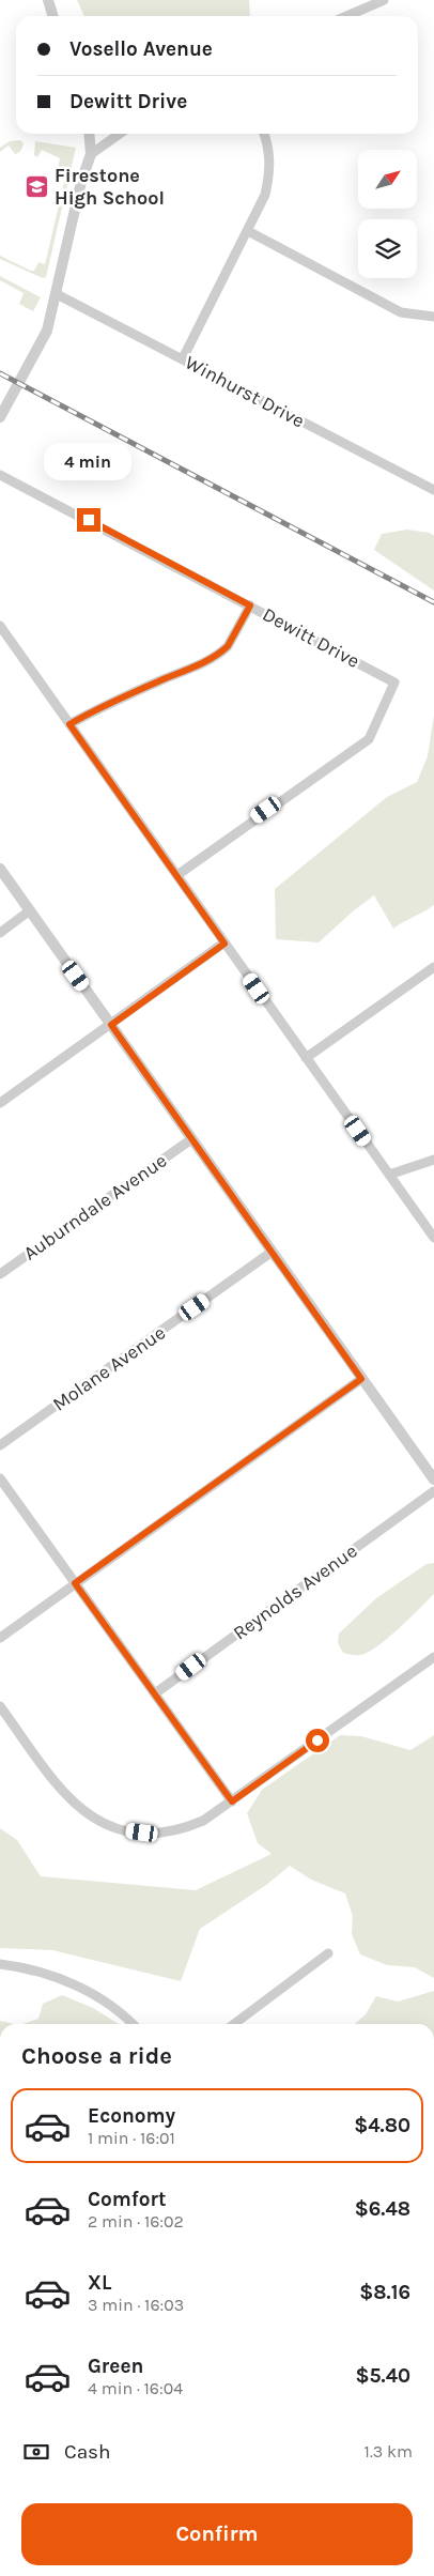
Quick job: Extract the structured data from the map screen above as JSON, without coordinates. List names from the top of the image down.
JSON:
{
  "streets": {
    "street": [
      "Winhurst Drive",
      "Dewitt Drive",
      "Auburndale Avenue",
      "Molane Avenue",
      "Reynolds Avenue"
    ]
  },
  "places": {
    "school or university": ["Firestone High School"]
  },
  "north": "top right",
  "page": {
    "banner": ["Vosello Avenue", "Dewitt Drive"],
    "bubble": "4 min",
    "heading": "Choose a ride",
    "list": [
      {
        "name": "Economy",
        "note": "1 min · 16:01",
        "value": "$4.80"
      },
      {
        "name": "Comfort",
        "note": "2 min · 16:02",
        "value": "$6.48"
      },
      {
        "name": "XL",
        "note": "3 min · 16:03",
        "value": "$8.16"
      },
      {
        "name": "Green",
        "note": "4 min · 16:04",
        "value": "$5.40"
      }
    ],
    "pay": ["Cash", "1.3 km"],
    "buttons": "Confirm"
  }
}
